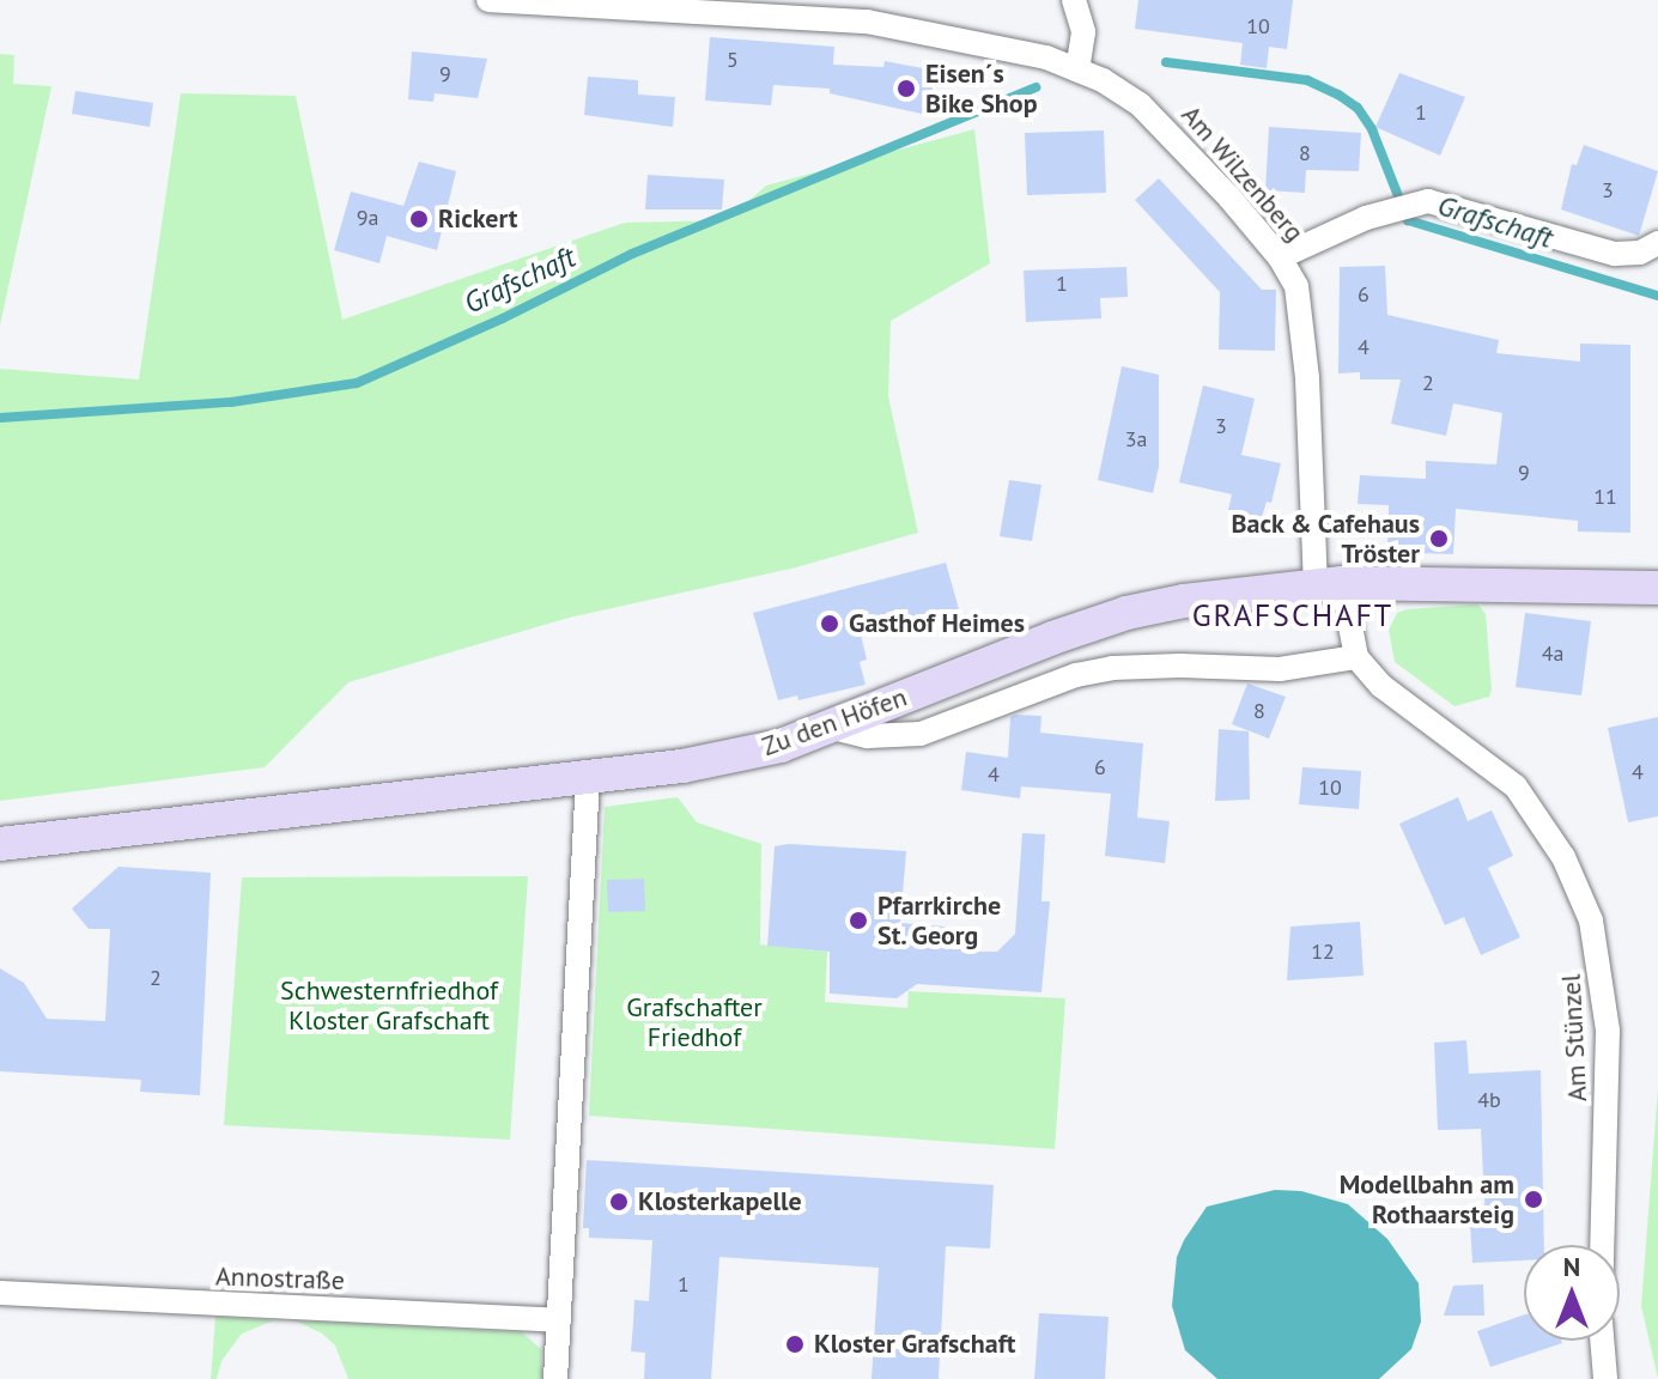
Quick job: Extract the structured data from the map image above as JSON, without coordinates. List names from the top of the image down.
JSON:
{
  "streets": {
    "street": [
      "Am Wilzenberg",
      "Zu den Höfen",
      "Am Stünzel",
      "Annostraße"
    ]
  },
  "crossings": [
    ["Am Wilzenberg", "Zu den Höfen"]
  ],
  "districts": ["GRAFSCHAFT"],
  "water": ["Grafschaft"],
  "parks": ["Schwesternfriedhof Kloster Grafschaft", "Grafschafter Friedhof"],
  "places": [
    "Eisen´s Bike Shop",
    "Rickert",
    "Back & Cafehaus Tröster",
    "Gasthof Heimes",
    "Pfarrkirche St. Georg",
    "Modellbahn am Rothaarsteig",
    "Klosterkapelle",
    "Kloster Grafschaft"
  ],
  "house_numbers": [
    "10",
    "5",
    "9",
    "1",
    "8",
    "3",
    "9a",
    "1",
    "6",
    "4",
    "2",
    "3",
    "3a",
    "9",
    "11",
    "4a",
    "8",
    "6",
    "4",
    "4",
    "10",
    "12",
    "2",
    "4b",
    "1"
  ],
  "north": "top"
}
